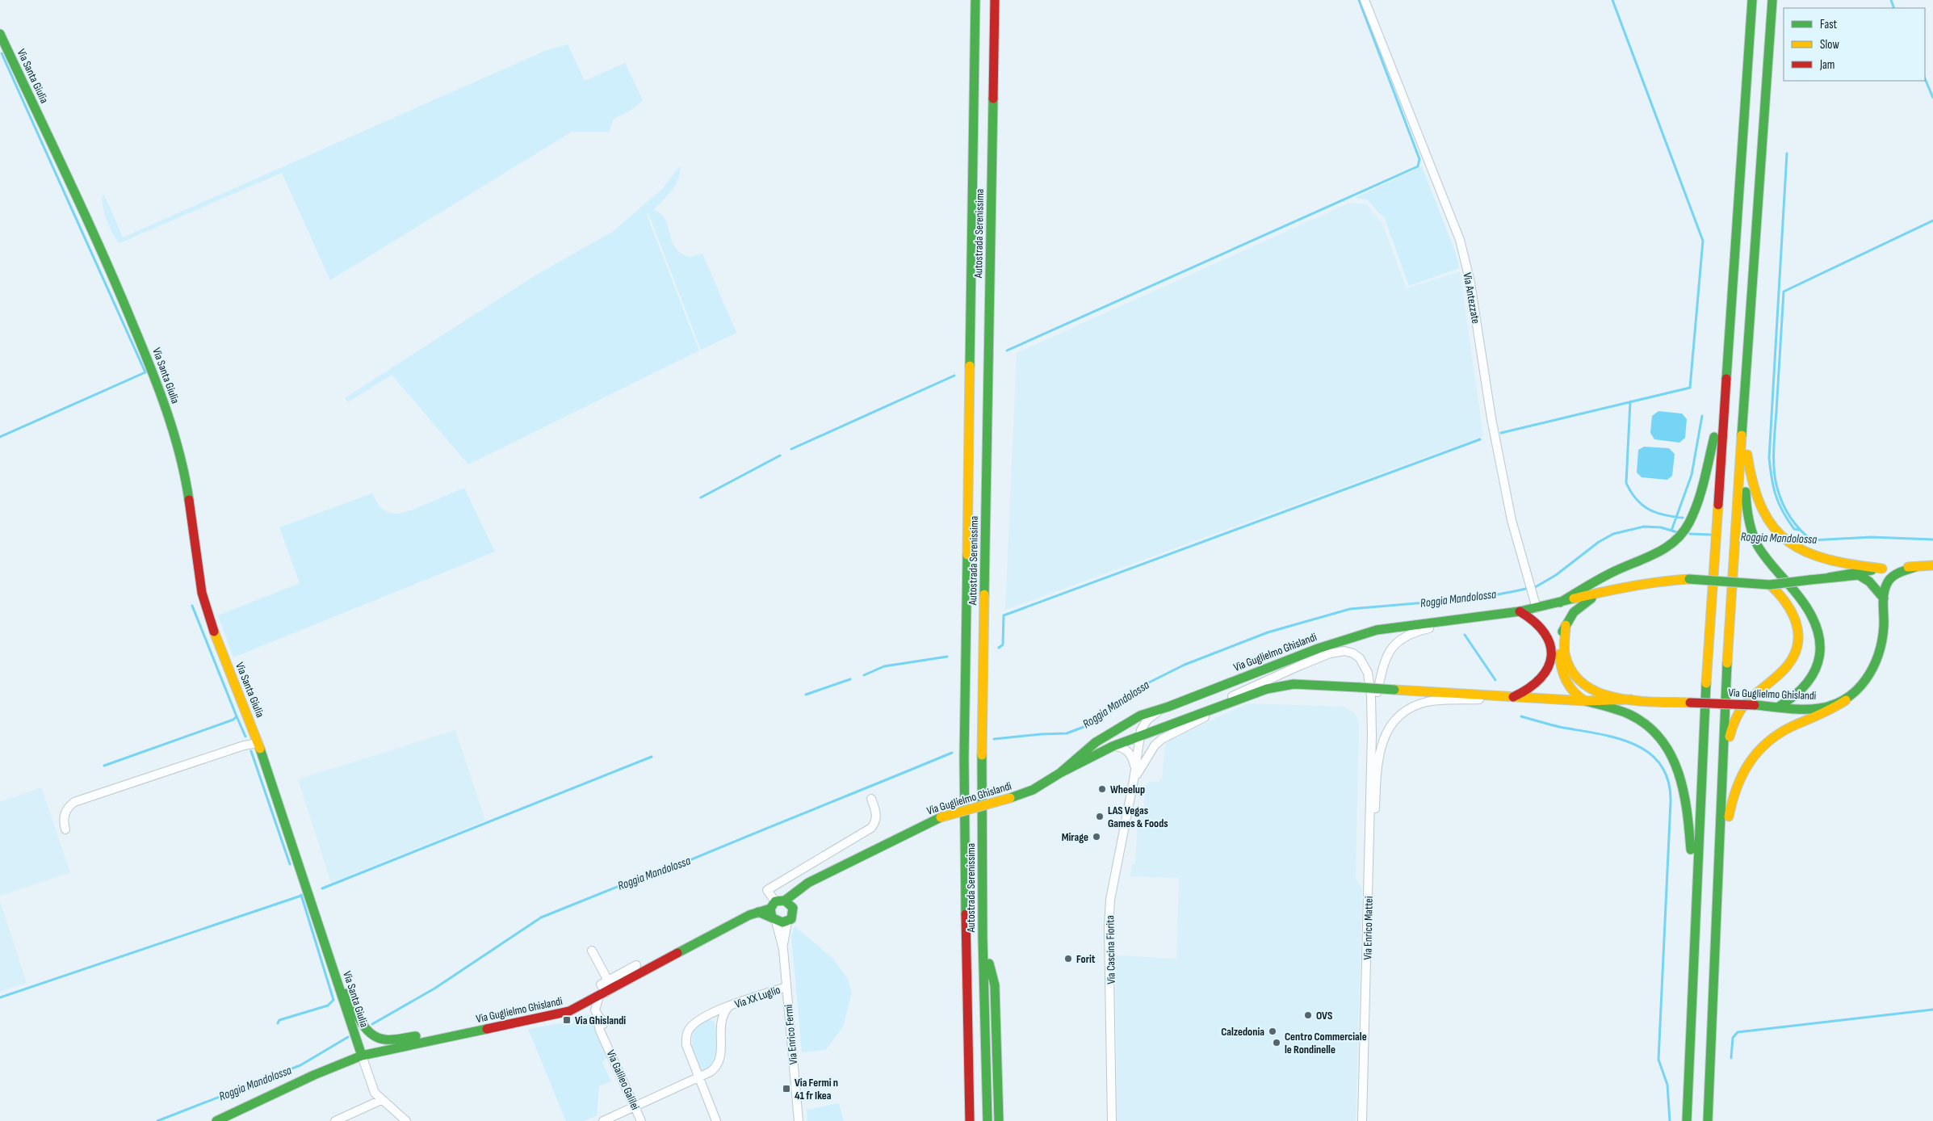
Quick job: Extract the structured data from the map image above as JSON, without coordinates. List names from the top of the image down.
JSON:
{
  "streets": {
    "main road": ["Via Santa Giulia", "Autostrada Serenissima", "Via Guglielmo Ghislandi"],
    "street": [
      "Via Antezzate",
      "Via Enrico Mattei",
      "Via Cascina Fiorita",
      "Via XX Luglio",
      "Via Enrico Fermi",
      "Via Galileo Galilei"
    ]
  },
  "crossings": [
    ["Via Santa Giulia", "Via Guglielmo Ghislandi"],
    ["Via Antezzate", "Via Guglielmo Ghislandi"],
    ["Via Guglielmo Ghislandi", "Via Enrico Fermi"],
    ["Via Guglielmo Ghislandi", "Via Galileo Galilei"],
    ["Via XX Luglio", "Via Enrico Fermi"],
    ["Via XX Luglio", "Via Galileo Galilei"]
  ],
  "water": ["Roggia Mandolossa"],
  "places": {
    "other": [
      "Wheelup",
      "LAS Vegas Games & Foods",
      "Mirage",
      "Forit",
      "OVS",
      "Calzedonia",
      "Centro Commerciale le Rondinelle"
    ],
    "transit": ["Via Ghislandi", "Via Fermi n 41 fr Ikea"]
  },
  "legend": ["Fast", "Slow", "Jam"]
}
